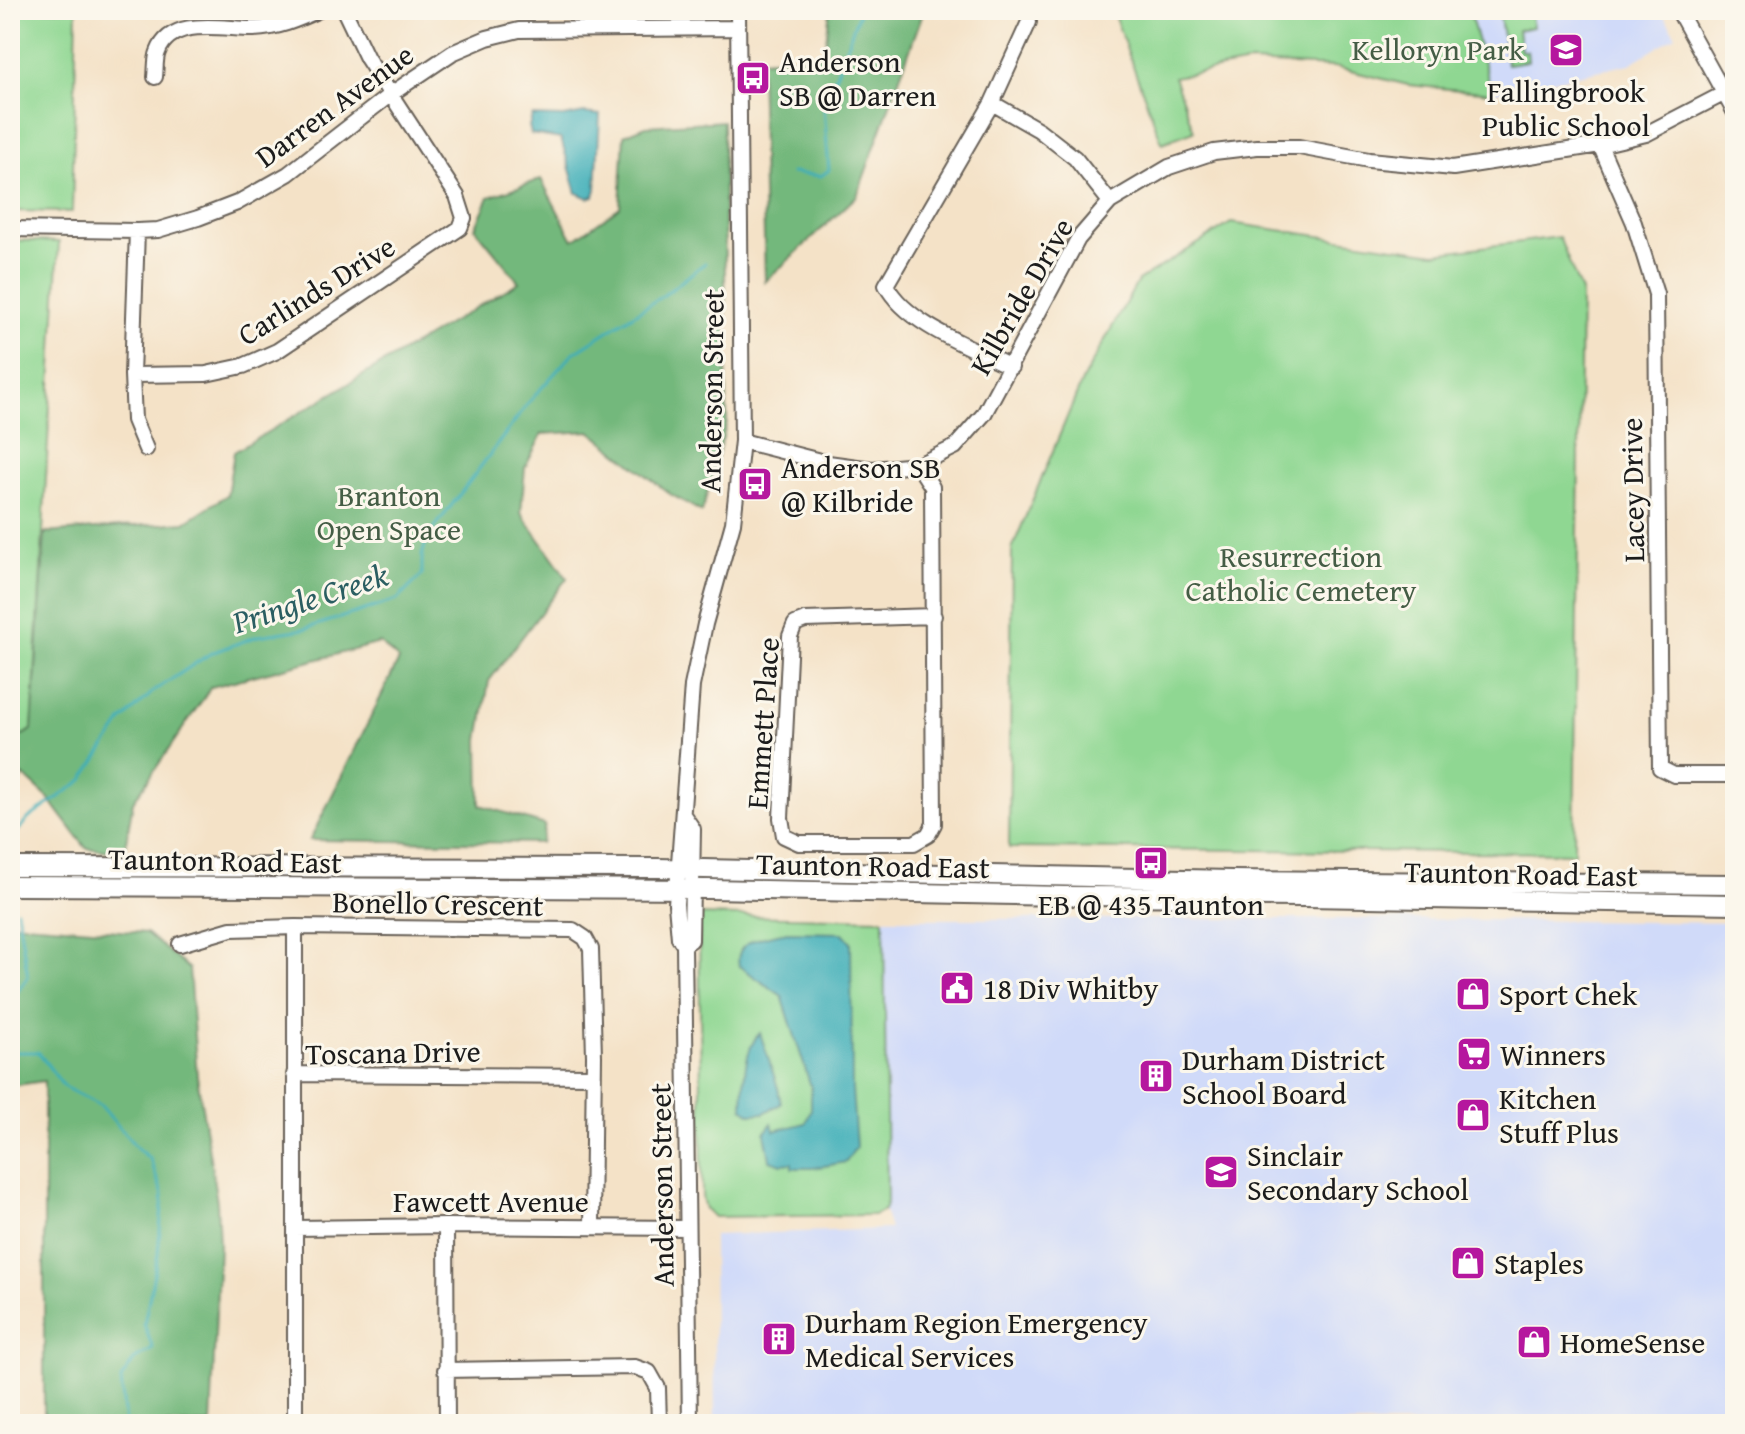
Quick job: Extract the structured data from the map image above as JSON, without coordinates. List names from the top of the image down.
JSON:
{
  "streets": {
    "main road": ["Taunton Road East"],
    "street": [
      "Darren Avenue",
      "Carlinds Drive",
      "Kilbride Drive",
      "Anderson Street",
      "Lacey Drive",
      "Emmett Place",
      "Bonello Crescent",
      "Toscana Drive",
      "Fawcett Avenue"
    ]
  },
  "crossings": [
    ["Darren Avenue", "Carlinds Drive"],
    ["Darren Avenue", "Anderson Street"],
    ["Kilbride Drive", "Anderson Street"],
    ["Kilbride Drive", "Lacey Drive"],
    ["Kilbride Drive", "Emmett Place"],
    ["Anderson Street", "Taunton Road East"],
    ["Anderson Street", "Fawcett Avenue"],
    ["Bonello Crescent", "Toscana Drive"],
    ["Toscana Drive", "Fawcett Avenue"]
  ],
  "water": ["Pringle Creek"],
  "parks": ["Kelloryn Park", "Branton Open Space", "Resurrection Catholic Cemetery"],
  "places": {
    "school or university": ["Fallingbrook Public School", "Sinclair Secondary School"],
    "bus stop": ["Anderson SB @ Darren", "Anderson SB @ Kilbride", "EB @ 435 Taunton"],
    "public building": ["18 Div Whitby"],
    "shop": [
      "Sport Chek",
      "Kitchen Stuff Plus",
      "Staples",
      "HomeSense"
    ],
    "supermarket": ["Winners"],
    "building": ["Durham District School Board", "Durham Region Emergency Medical Services"]
  }
}
